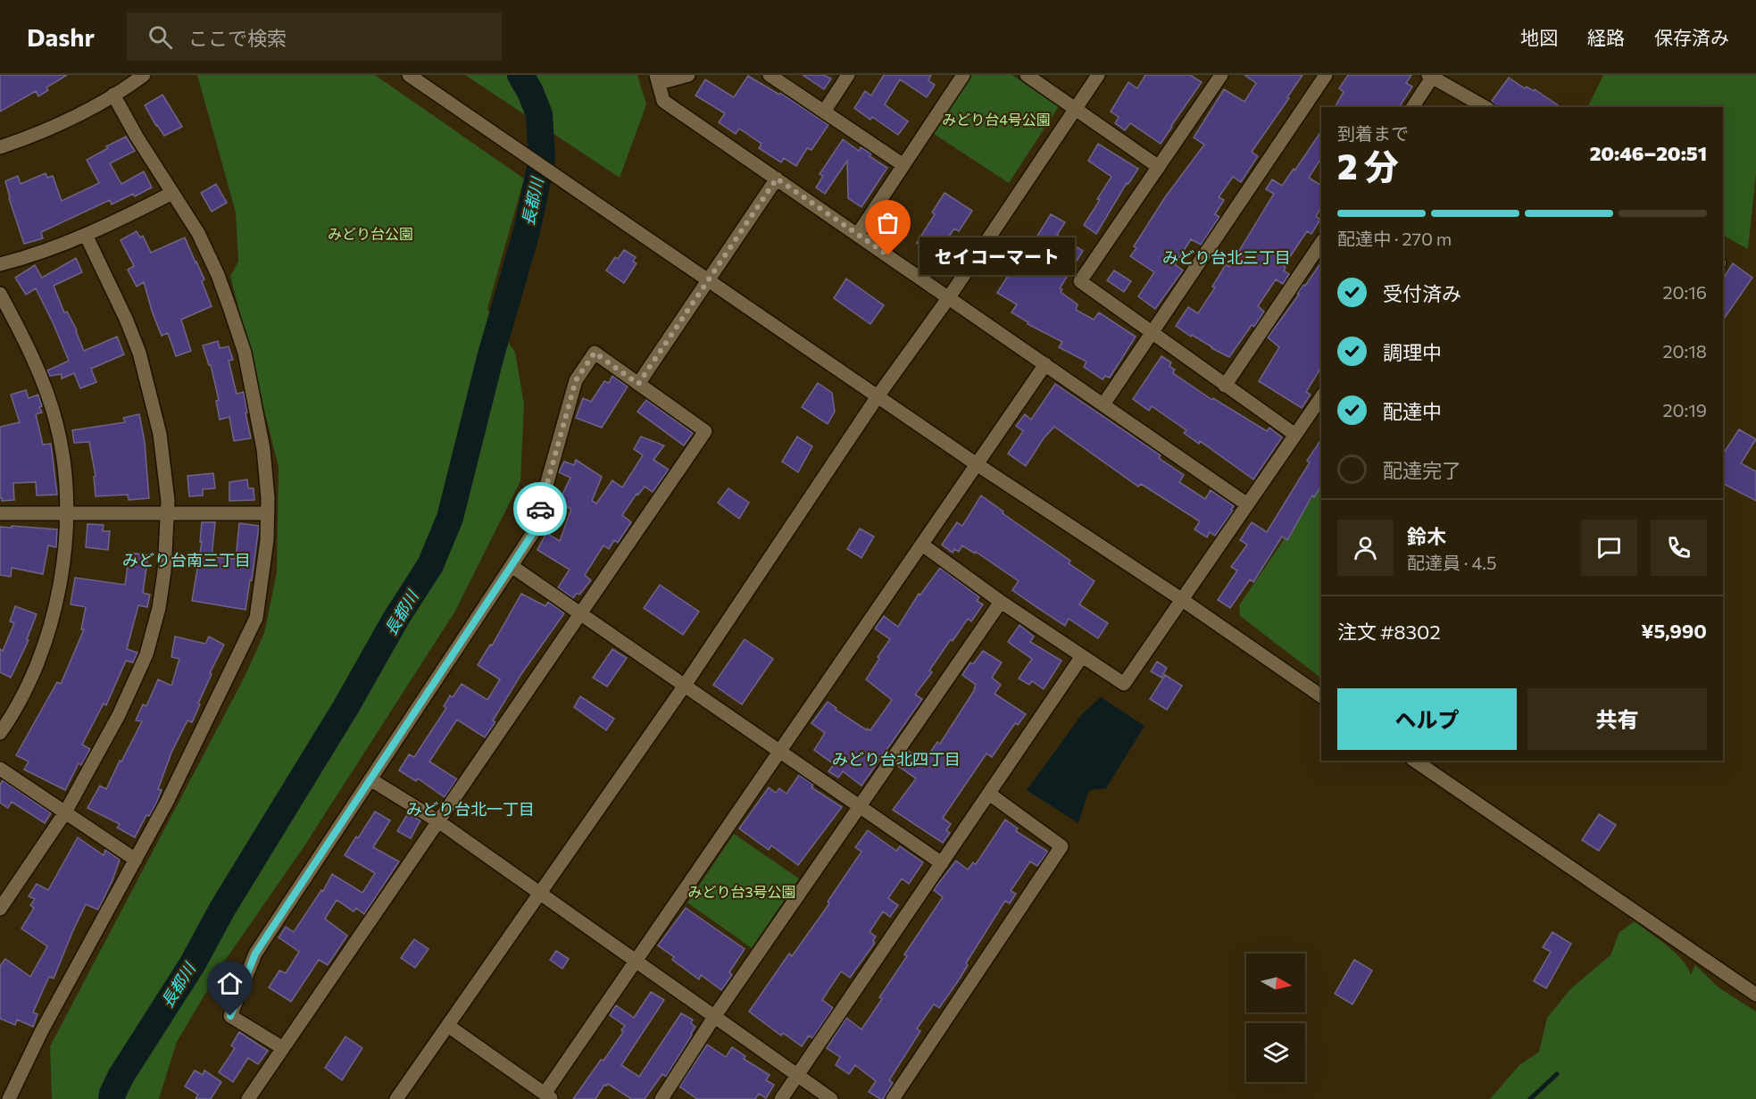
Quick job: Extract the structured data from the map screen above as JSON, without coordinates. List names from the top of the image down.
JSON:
{
  "districts": [
    "みどり台北三丁目",
    "みどり台南三丁目",
    "みどり台北四丁目",
    "みどり台北一丁目"
  ],
  "water": ["長都川"],
  "parks": ["みどり台4号公園", "みどり台公園", "みどり台3号公園"],
  "places": ["セイコーマート"],
  "north": "right",
  "page": {
    "header": "Dashr",
    "search": "ここで検索",
    "nav": ["地図", "経路", "保存済み"],
    "heading": ["2 分", "到着まで", "20:46–20:51"],
    "panel": [
      "鈴木",
      "配達員 · 4.5",
      "注文 #8302",
      "¥5,990"
    ],
    "bar": "配達中 · 270 m",
    "bubble": "セイコーマート",
    "list": [
      ["受付済み", "20:16"],
      ["調理中", "20:18"],
      ["配達中", "20:19"],
      "配達完了"
    ],
    "buttons": ["ヘルプ", "共有"]
  }
}
